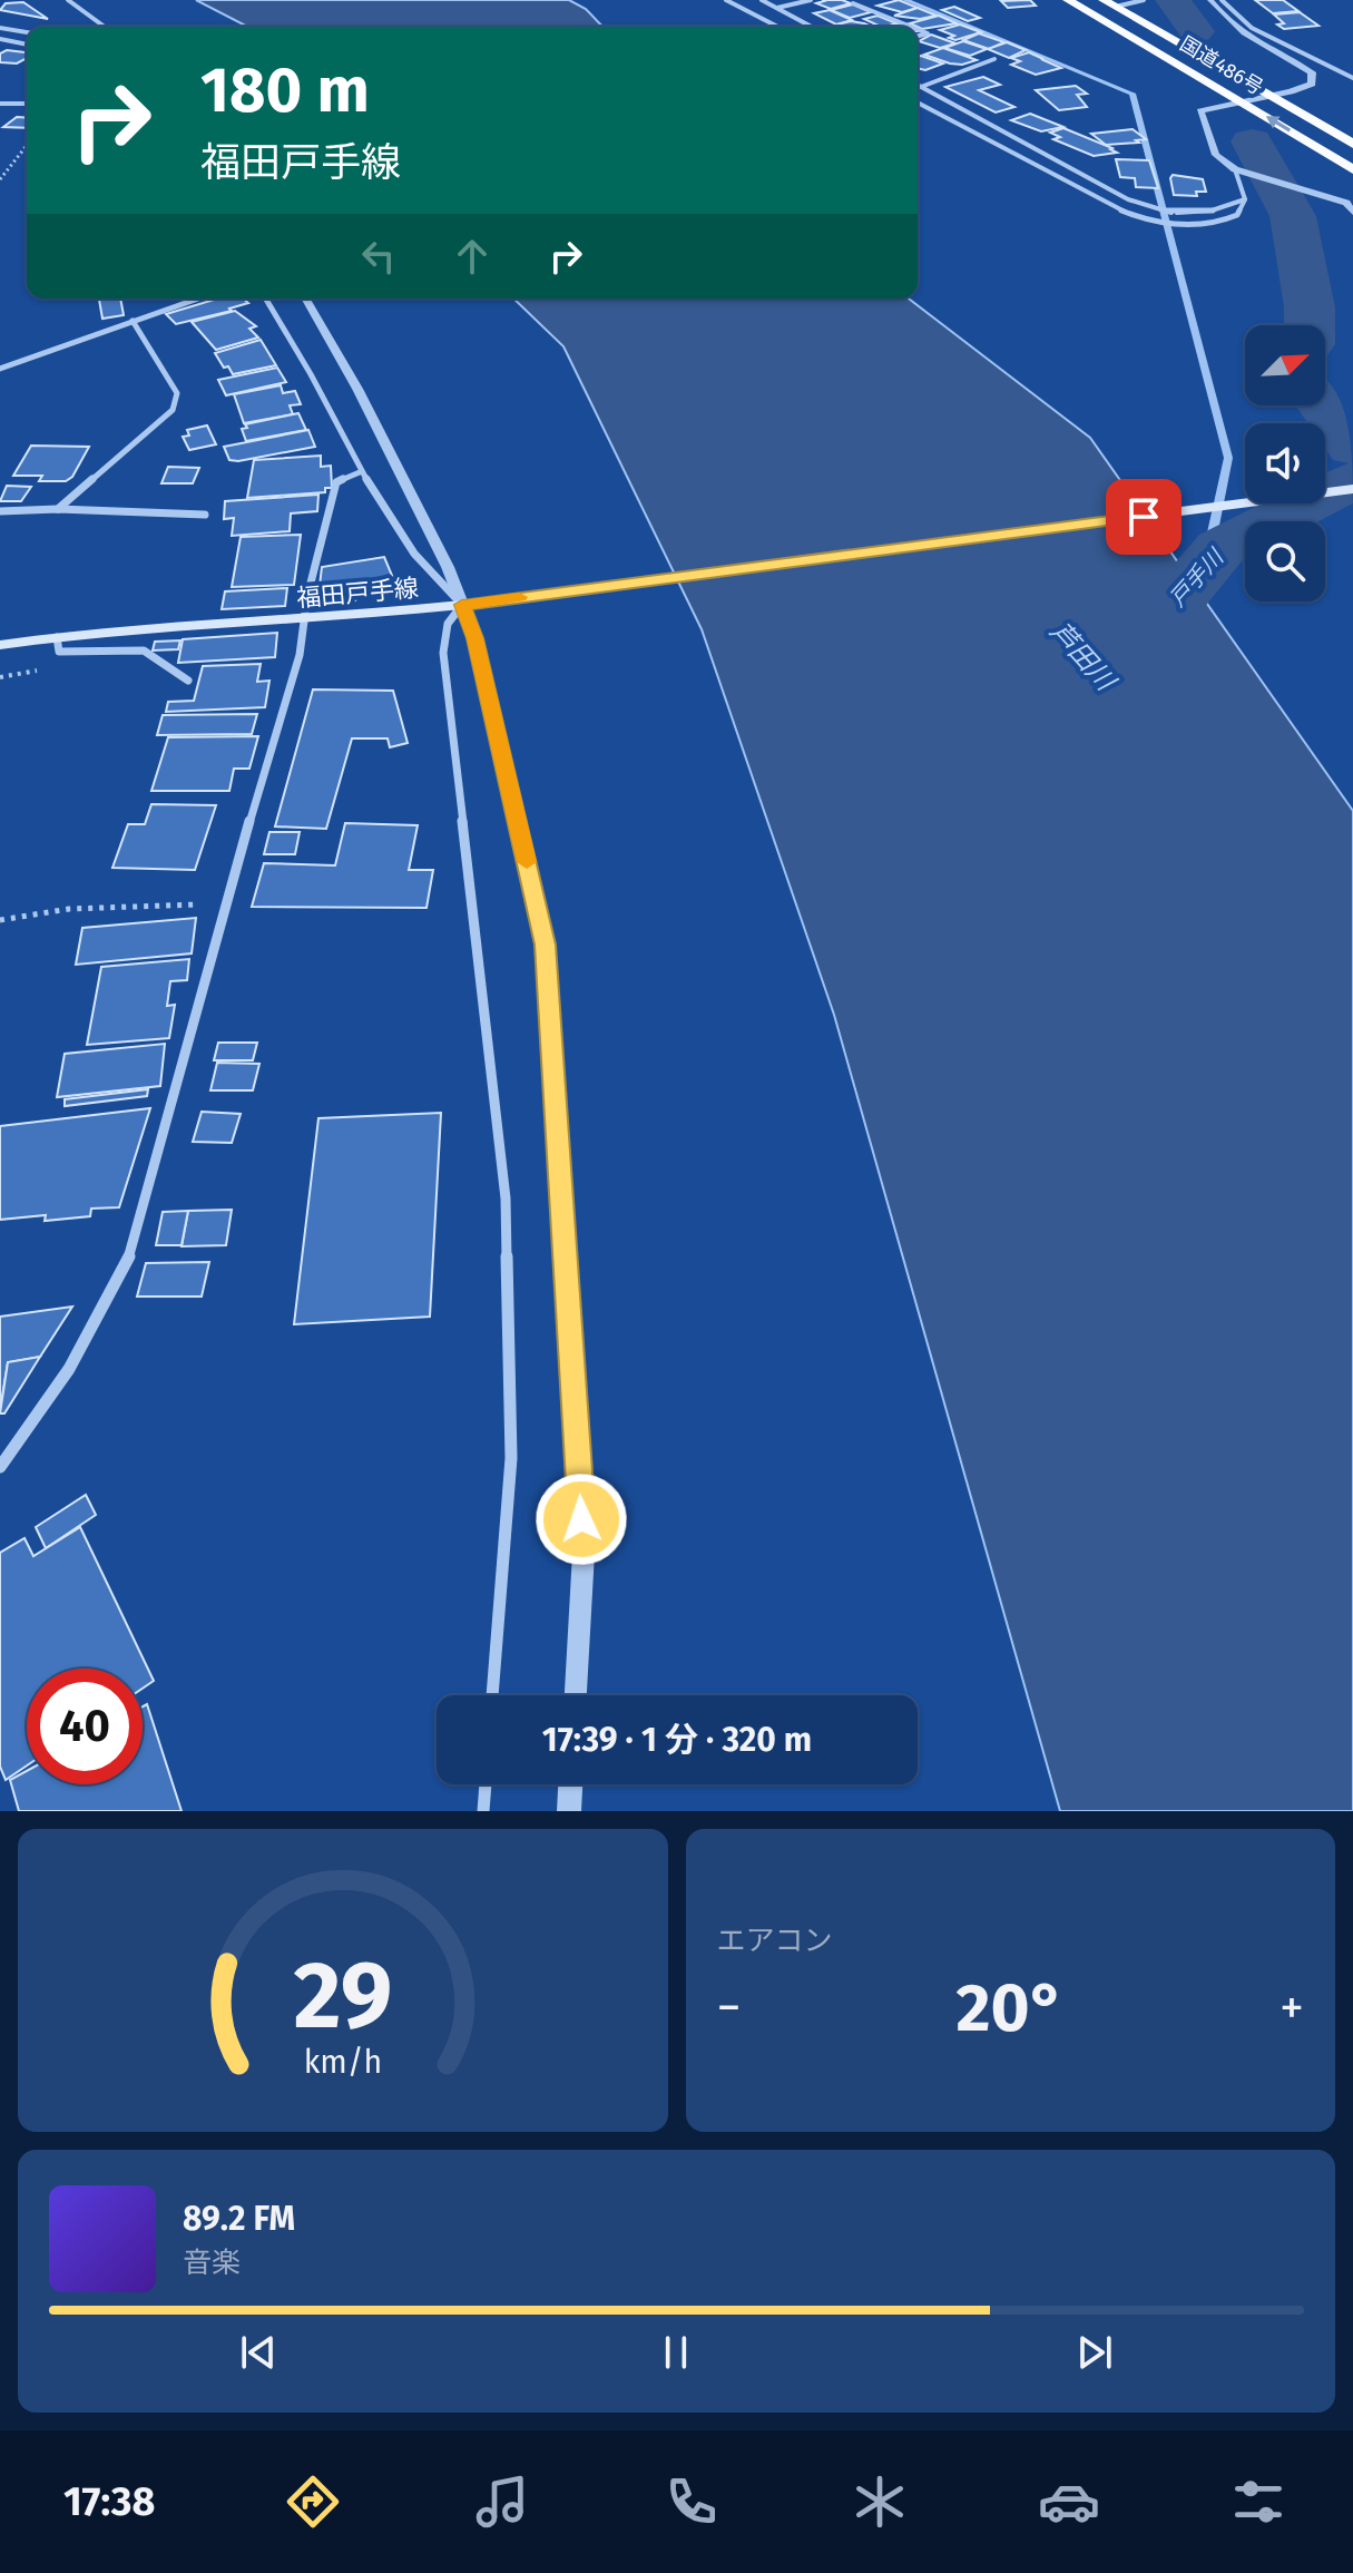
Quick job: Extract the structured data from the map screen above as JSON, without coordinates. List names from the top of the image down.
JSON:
{
  "streets": {
    "highway": ["国道486号"],
    "main road": ["福田戸手線"]
  },
  "water": ["戸手川", "芦田川"],
  "north": "top right",
  "page": {
    "turn": ["180 m", "福田戸手線"],
    "limit": "40",
    "trip": "17:39 · 1 分 · 320 m",
    "tile": "エアコン",
    "heat": ["−", "20°", "+"],
    "song": ["89.2 FM", "音楽"],
    "tabs": "17:38",
    "gauge": ["29", "km/h"]
  }
}
